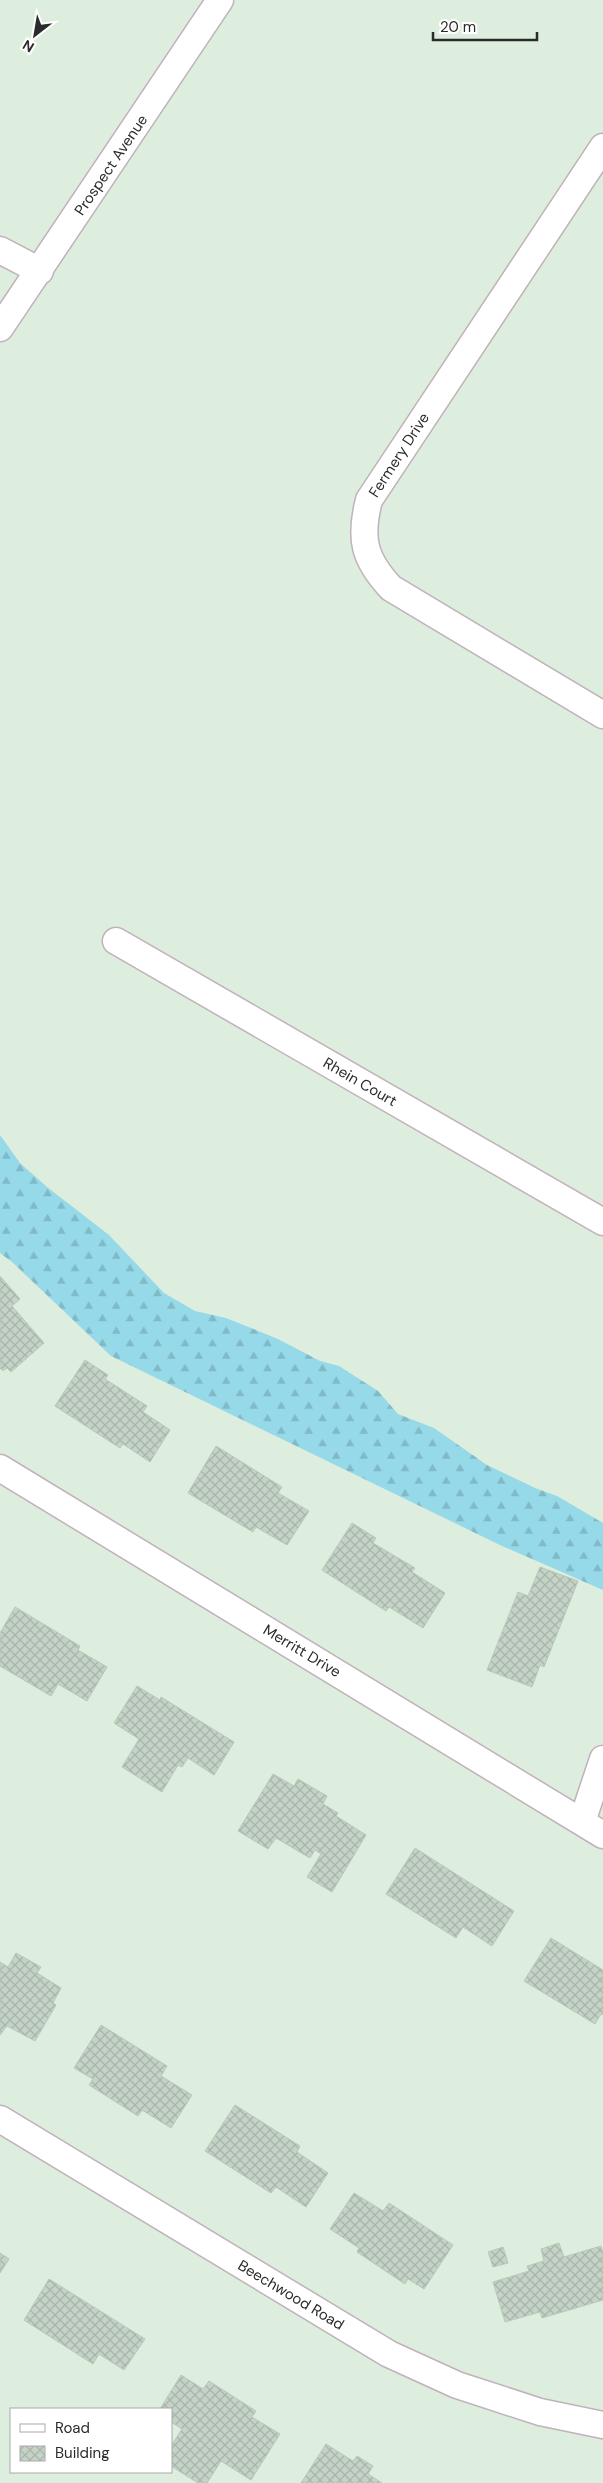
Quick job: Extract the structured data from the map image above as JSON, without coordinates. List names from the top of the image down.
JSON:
{
  "streets": {
    "street": [
      "Prospect Avenue",
      "Fermery Drive",
      "Rhein Court",
      "Merritt Drive",
      "Beechwood Road"
    ]
  },
  "legend": ["Road", "Building"],
  "scale_bar": "20 m",
  "north": "bottom left"
}
